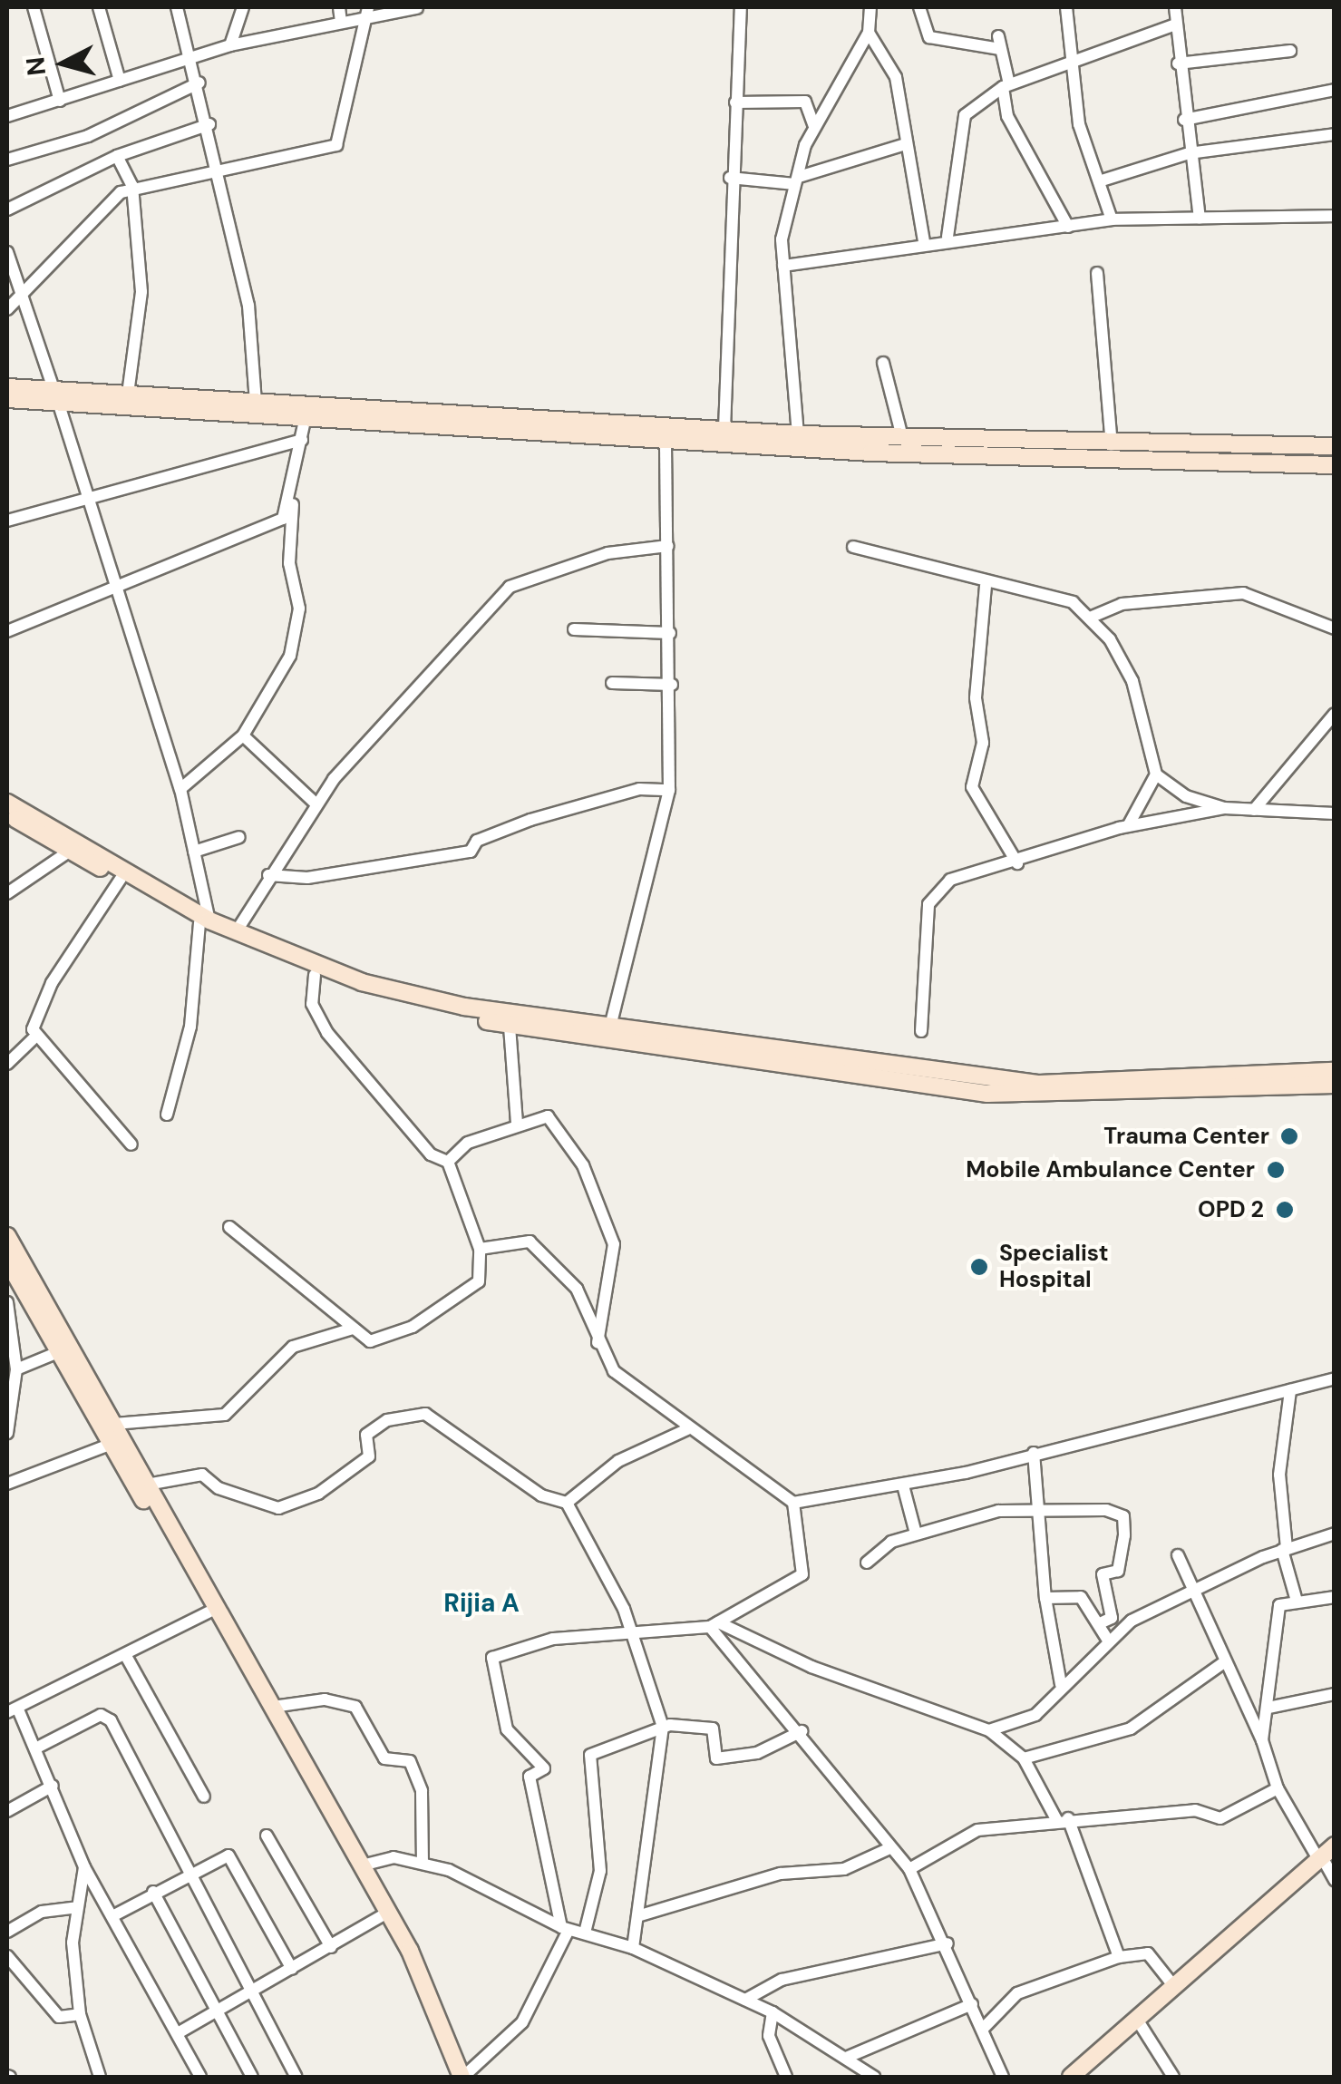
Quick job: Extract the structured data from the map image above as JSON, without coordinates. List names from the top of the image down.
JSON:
{
  "districts": ["Rijia A"],
  "places": [
    "Trauma Center",
    "Mobile Ambulance Center",
    "OPD 2",
    "Specialist Hospital"
  ],
  "north": "left"
}
